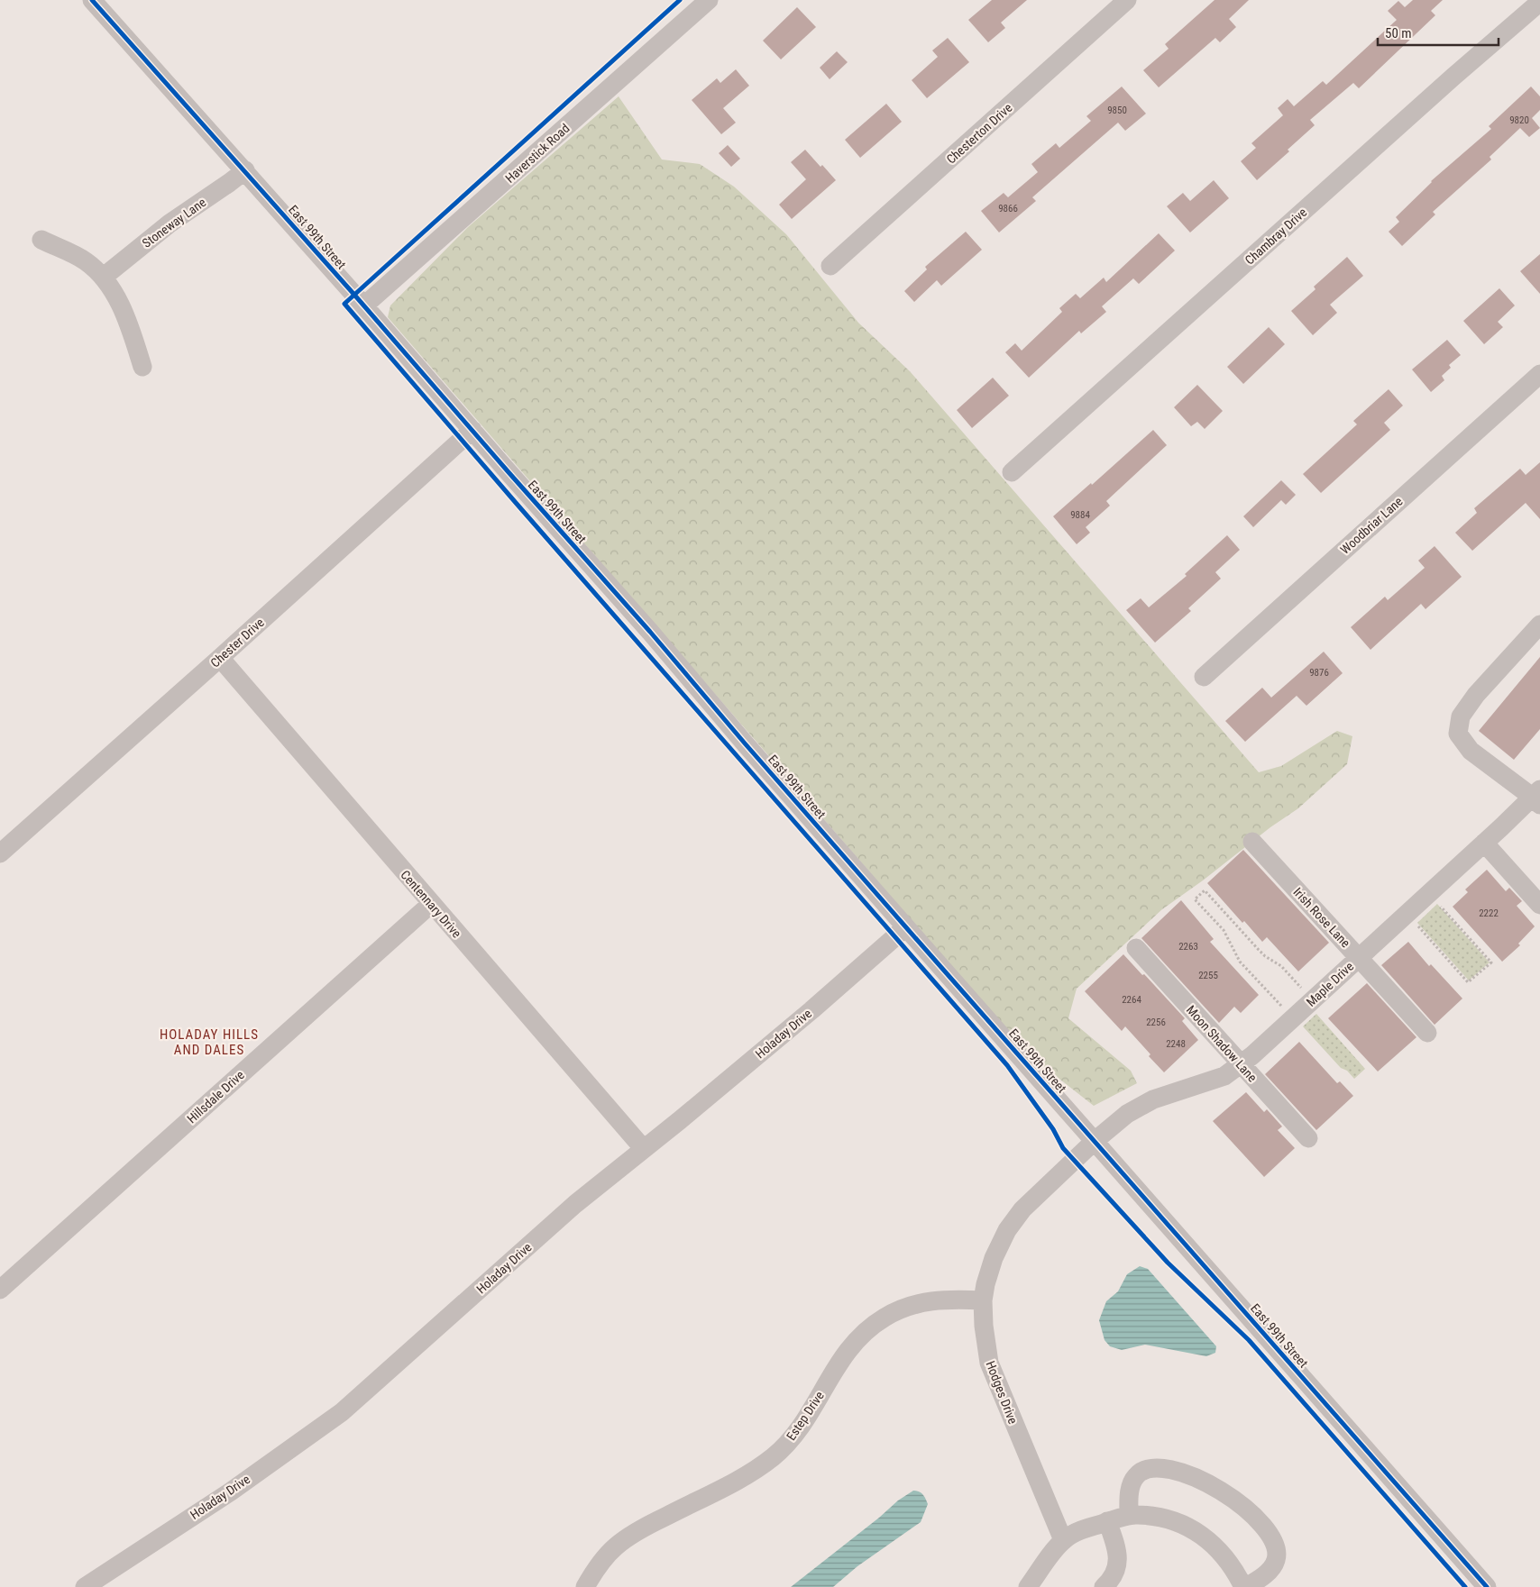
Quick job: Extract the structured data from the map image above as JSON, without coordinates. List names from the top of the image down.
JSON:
{
  "streets": {
    "street": [
      "Chesterton Drive",
      "Haverstick Road",
      "Stoneway Lane",
      "Chambray Drive",
      "East 99th Street",
      "Woodbriar Lane",
      "Chester Drive",
      "Centennary Drive",
      "Irish Rose Lane",
      "Maple Drive",
      "Holaday Drive",
      "Moon Shadow Lane",
      "Hillsdale Drive",
      "Hodges Drive",
      "Estep Drive"
    ]
  },
  "crossings": [
    ["Haverstick Road", "East 99th Street"],
    ["Stoneway Lane", "East 99th Street"],
    ["East 99th Street", "Chester Drive"],
    ["East 99th Street", "Maple Drive"],
    ["East 99th Street", "Holaday Drive"],
    ["East 99th Street", "Hodges Drive"],
    ["Chester Drive", "Centennary Drive"],
    ["Centennary Drive", "Holaday Drive"],
    ["Centennary Drive", "Hillsdale Drive"],
    ["Irish Rose Lane", "Maple Drive"],
    ["Maple Drive", "Moon Shadow Lane"],
    ["Maple Drive", "Hodges Drive"],
    ["Hodges Drive", "Estep Drive"]
  ],
  "districts": ["HOLADAY HILLS AND DALES"],
  "house_numbers": [
    "9850",
    "9820",
    "9866",
    "9884",
    "9876",
    "2222",
    "2263",
    "2255",
    "2264",
    "2256",
    "2248"
  ],
  "scale_bar": "50 m"
}
